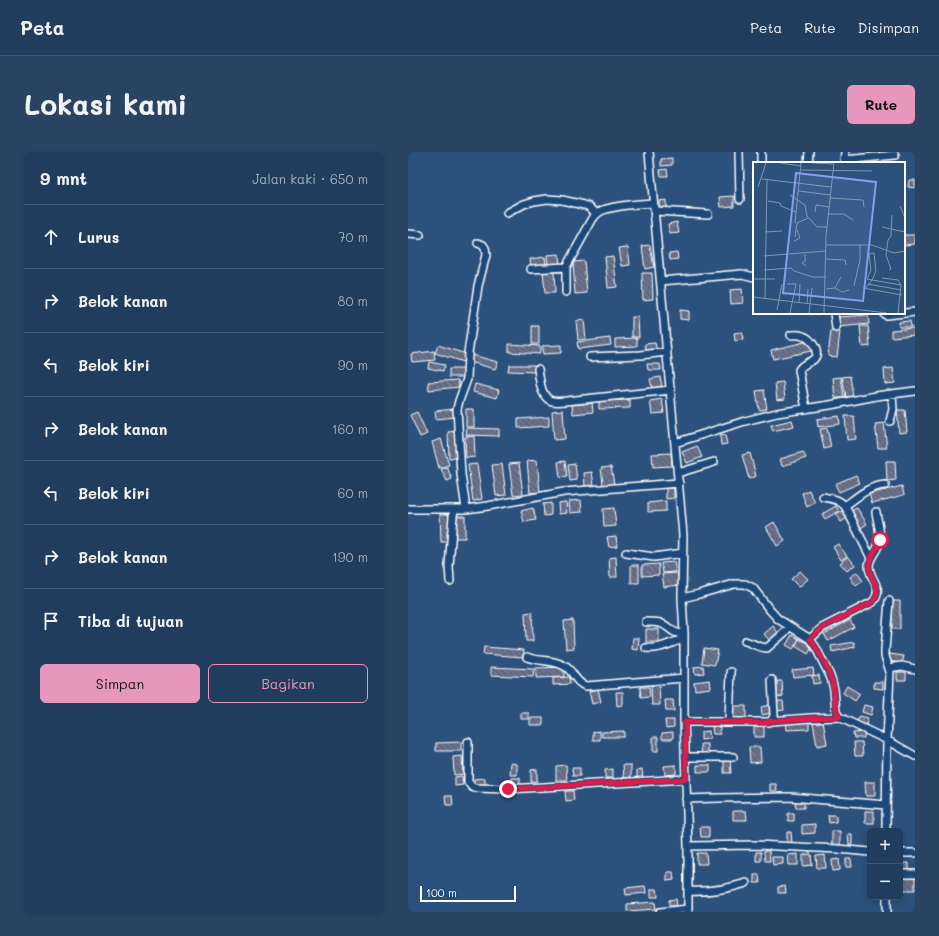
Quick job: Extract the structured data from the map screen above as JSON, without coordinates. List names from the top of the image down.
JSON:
{
  "scale_bar": "100 m",
  "page": {
    "header": "Peta",
    "nav": ["Peta", "Rute", "Disimpan"],
    "buttons": [
      "Rute",
      ["Simpan", "Bagikan"]
    ],
    "title": "Lokasi kami",
    "heading": ["9 mnt", "Jalan kaki · 650 m"],
    "list": [
      ["Lurus", "70 m"],
      ["Belok kanan", "80 m"],
      ["Belok kiri", "90 m"],
      ["Belok kanan", "160 m"],
      ["Belok kiri", "60 m"],
      ["Belok kanan", "190 m"],
      "Tiba di tujuan"
    ],
    "map_buttons": ["+", "−"],
    "scale": "100 m"
  }
}
